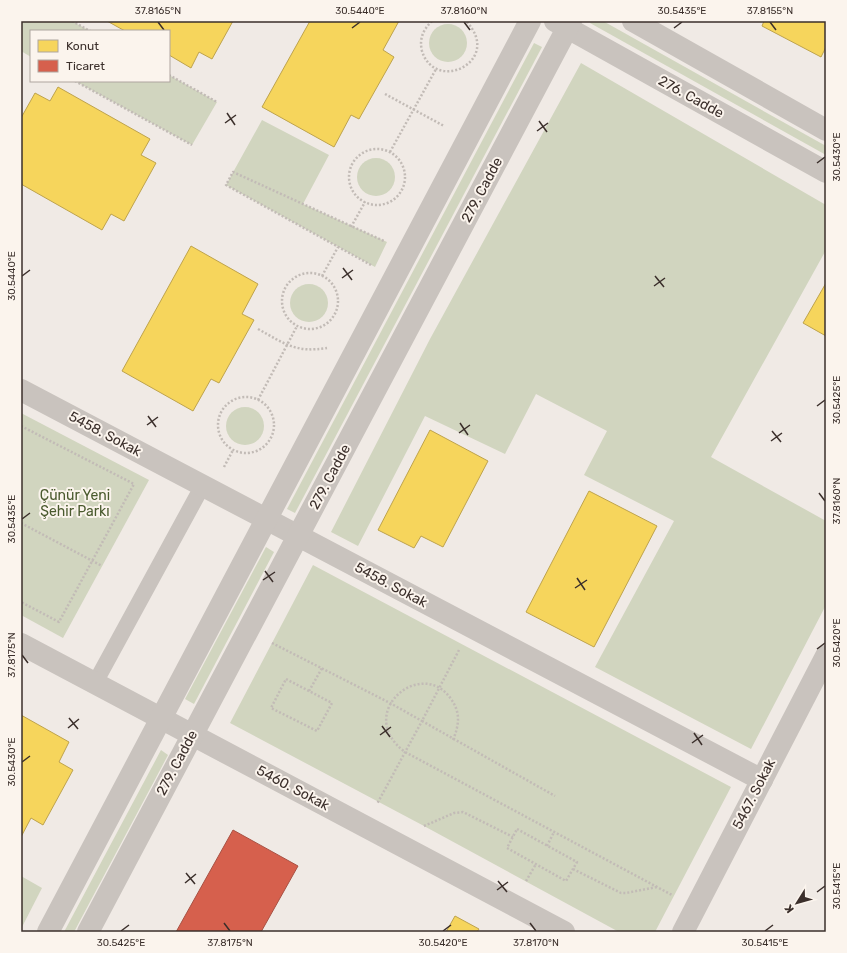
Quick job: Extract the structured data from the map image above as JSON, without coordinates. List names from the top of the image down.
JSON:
{
  "streets": {
    "street": [
      "276. Cadde",
      "279. Cadde",
      "5458. Sokak",
      "5460. Sokak",
      "5467. Sokak"
    ]
  },
  "crossings": [
    ["276. Cadde", "279. Cadde"],
    ["279. Cadde", "5458. Sokak"],
    ["279. Cadde", "5460. Sokak"],
    ["5458. Sokak", "5467. Sokak"]
  ],
  "parks": ["Çünür Yeni Şehir Parkı"],
  "legend": ["Konut", "Ticaret"],
  "north": "bottom left",
  "coordinates": [
    "37.8165°N",
    "30.5440°E",
    "37.8160°N",
    "30.5435°E",
    "37.8155°N",
    "30.5430°E",
    "30.5425°E",
    "30.5420°E",
    "37.8175°N",
    "30.5415°E",
    "37.8170°N"
  ]
}
